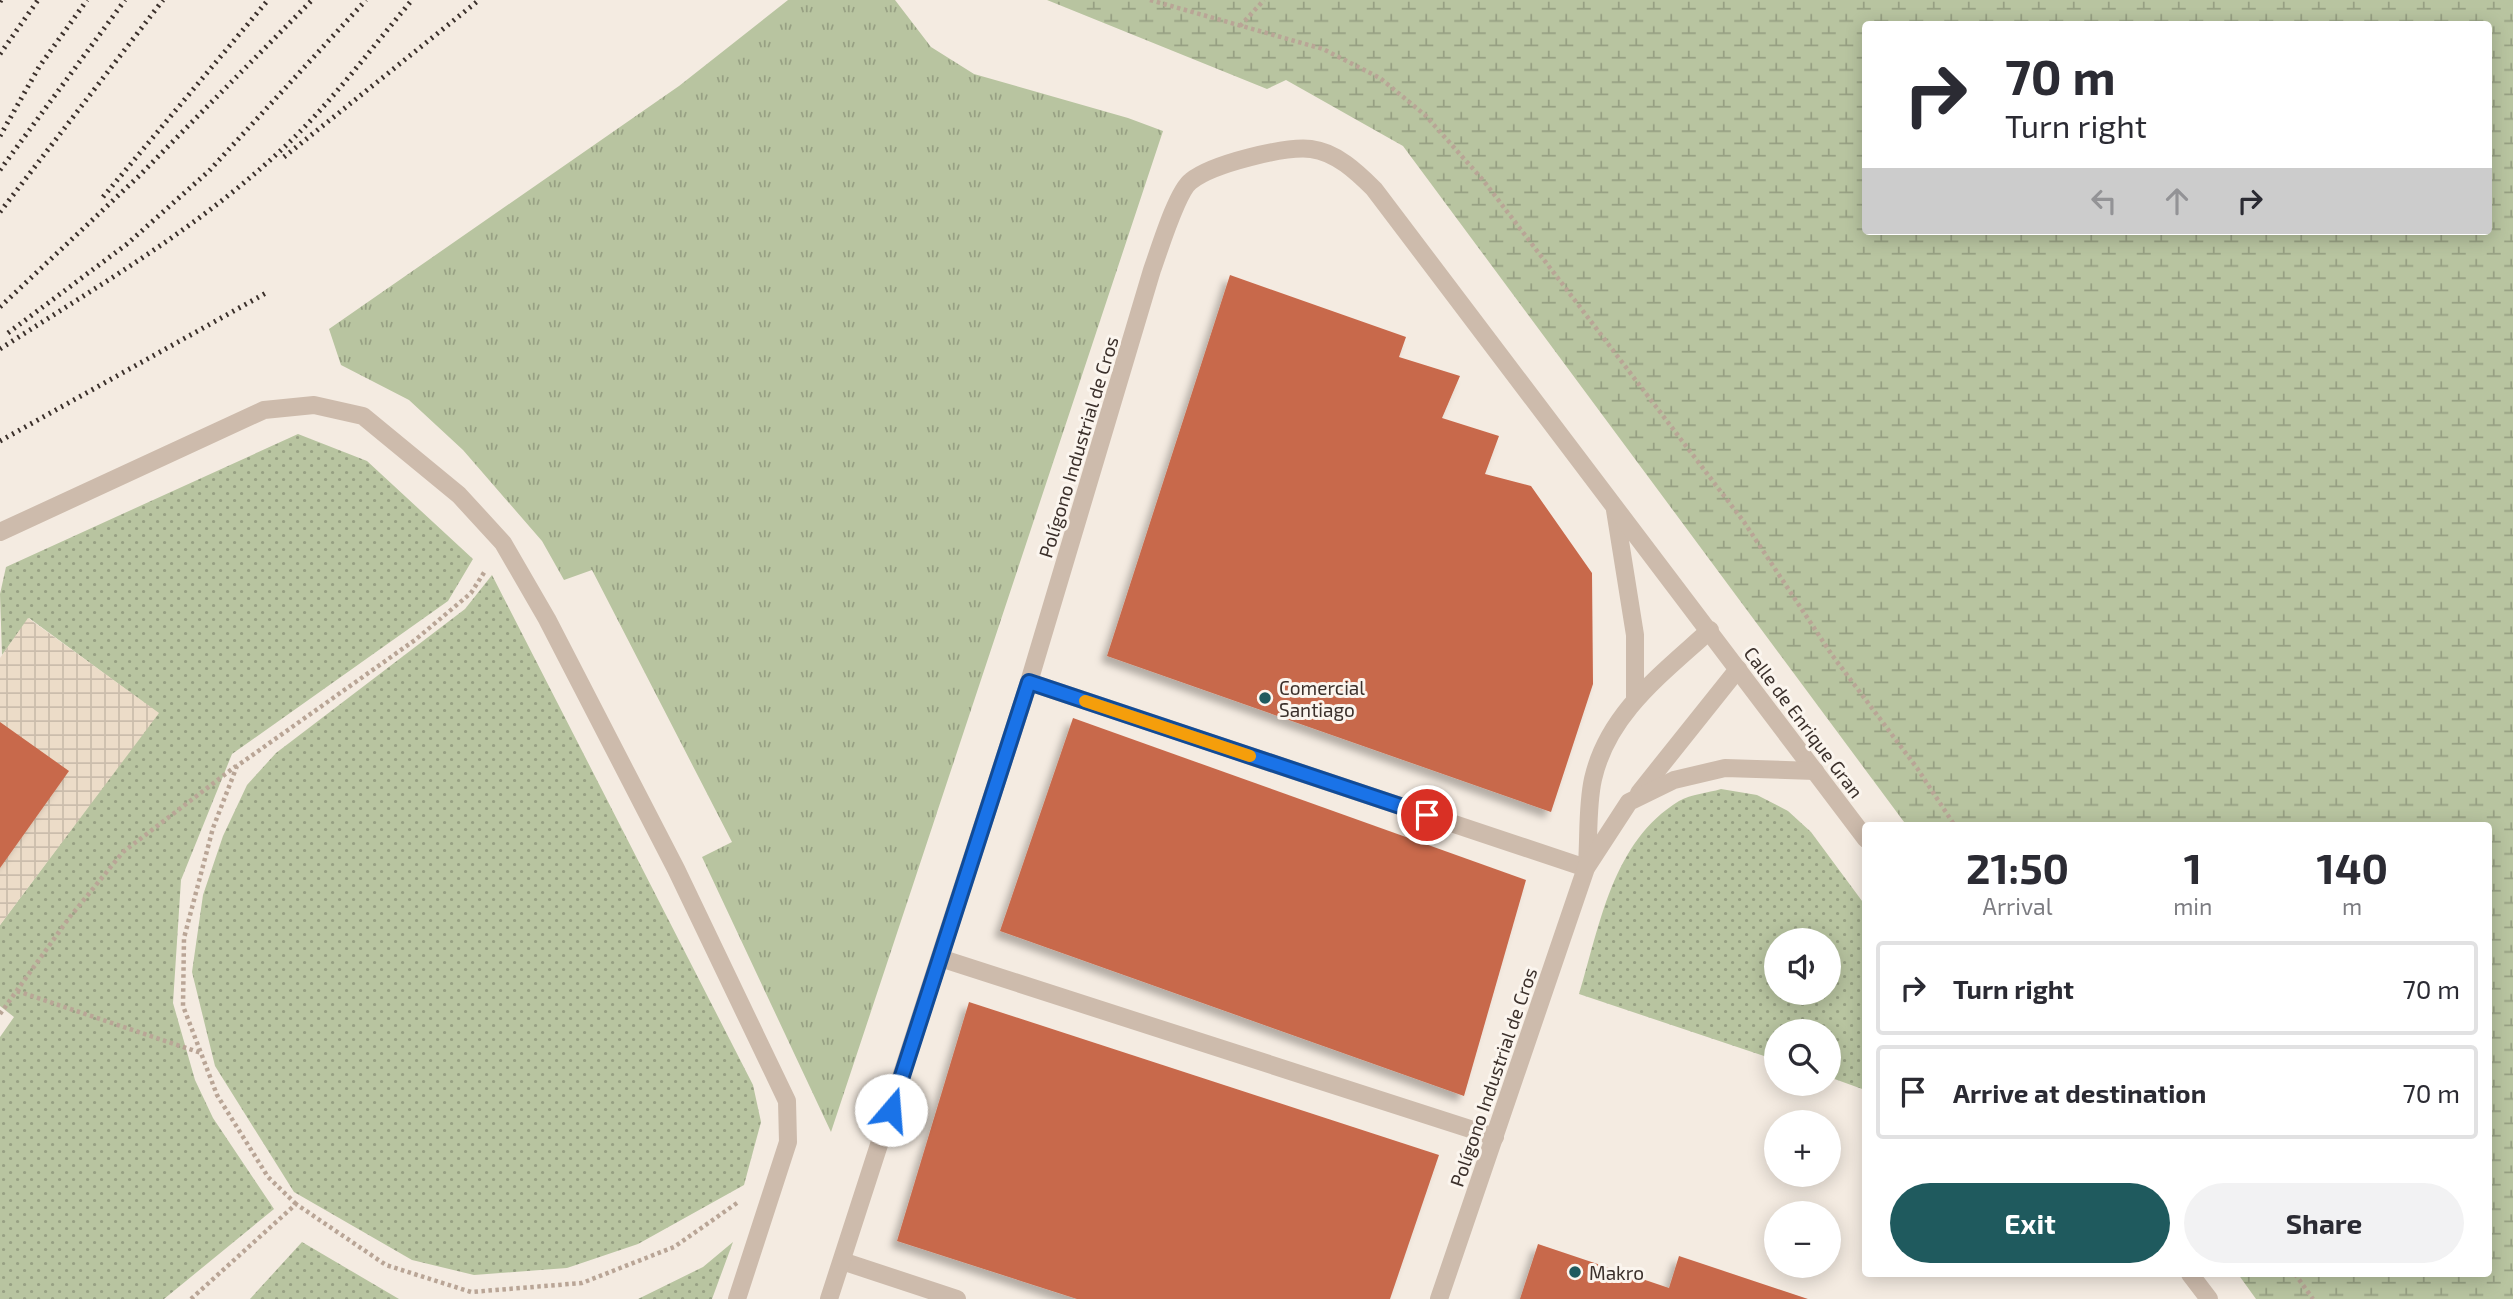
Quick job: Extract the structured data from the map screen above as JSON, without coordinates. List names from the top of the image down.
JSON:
{
  "streets": {
    "street": ["Polígono Industrial de Cros", "Calle de Enrique Gran"]
  },
  "crossings": [
    ["Polígono Industrial de Cros", "Calle de Enrique Gran"]
  ],
  "places": ["Comercial Santiago", "Makro"],
  "page": {
    "turn": ["70 m", "Turn right"],
    "eta": [
      "21:50",
      "Arrival",
      "1",
      "min",
      "140",
      "m"
    ],
    "map_buttons": ["+", "−"],
    "list": [
      {
        "name": "Turn right",
        "value": "70 m"
      },
      {
        "name": "Arrive at destination",
        "value": "70 m"
      }
    ],
    "buttons": ["Exit", "Share"]
  }
}
